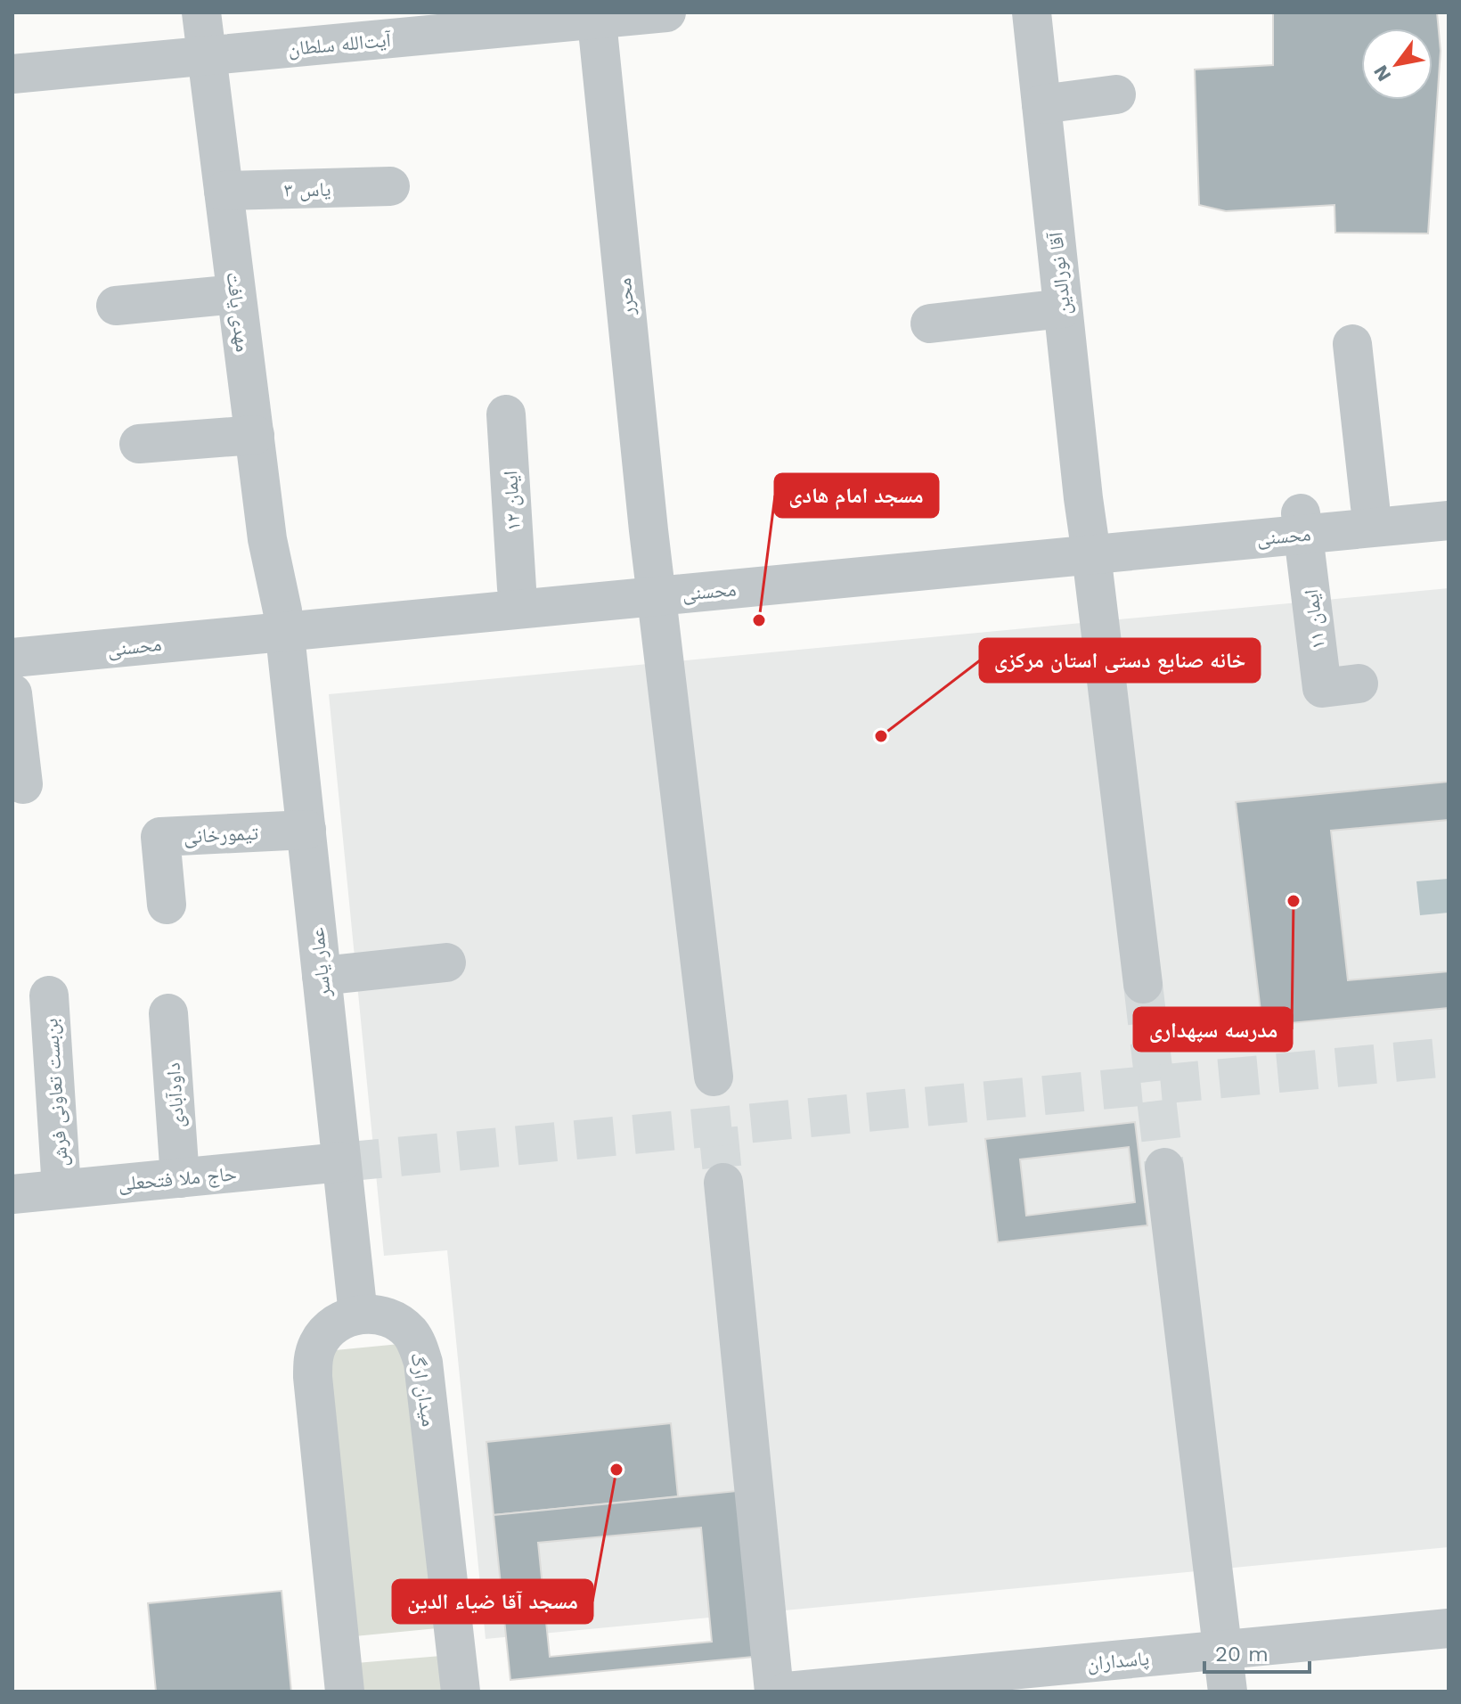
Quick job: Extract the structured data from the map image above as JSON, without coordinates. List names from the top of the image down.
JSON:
{
  "streets": {
    "street": [
      "آیت‌الله سلطان",
      "یاس ۳",
      "آقا نورالدین",
      "محرر",
      "مهدی یافت",
      "ایمان ۱۲",
      "محسنی",
      "ایمان ۱۱",
      "تیمورخانی",
      "عمار یاسر",
      "بن‌بست تعاونی فرش",
      "داودآبادی",
      "حاج ملا فتحعلی",
      "میدان ارگ",
      "پاسداران"
    ]
  },
  "crossings": [
    ["آیت‌الله سلطان", "محرر"],
    ["آیت‌الله سلطان", "مهدی یافت"],
    ["یاس ۳", "مهدی یافت"],
    ["آقا نورالدین", "محسنی"],
    ["محرر", "محسنی"],
    ["مهدی یافت", "محسنی"],
    ["مهدی یافت", "عمار یاسر"],
    ["ایمان ۱۲", "محسنی"],
    ["محسنی", "ایمان ۱۱"],
    ["محسنی", "عمار یاسر"],
    ["تیمورخانی", "عمار یاسر"],
    ["عمار یاسر", "حاج ملا فتحعلی"],
    ["عمار یاسر", "میدان ارگ"],
    ["بن‌بست تعاونی فرش", "حاج ملا فتحعلی"],
    ["داودآبادی", "حاج ملا فتحعلی"]
  ],
  "places": [
    "مسجد امام هادی",
    "خانه صنایع دستی استان مرکزی",
    "مدرسه سپهداری",
    "مسجد آقا ضیاء الدین"
  ],
  "scale_bar": "20 m",
  "north": "bottom left"
}
